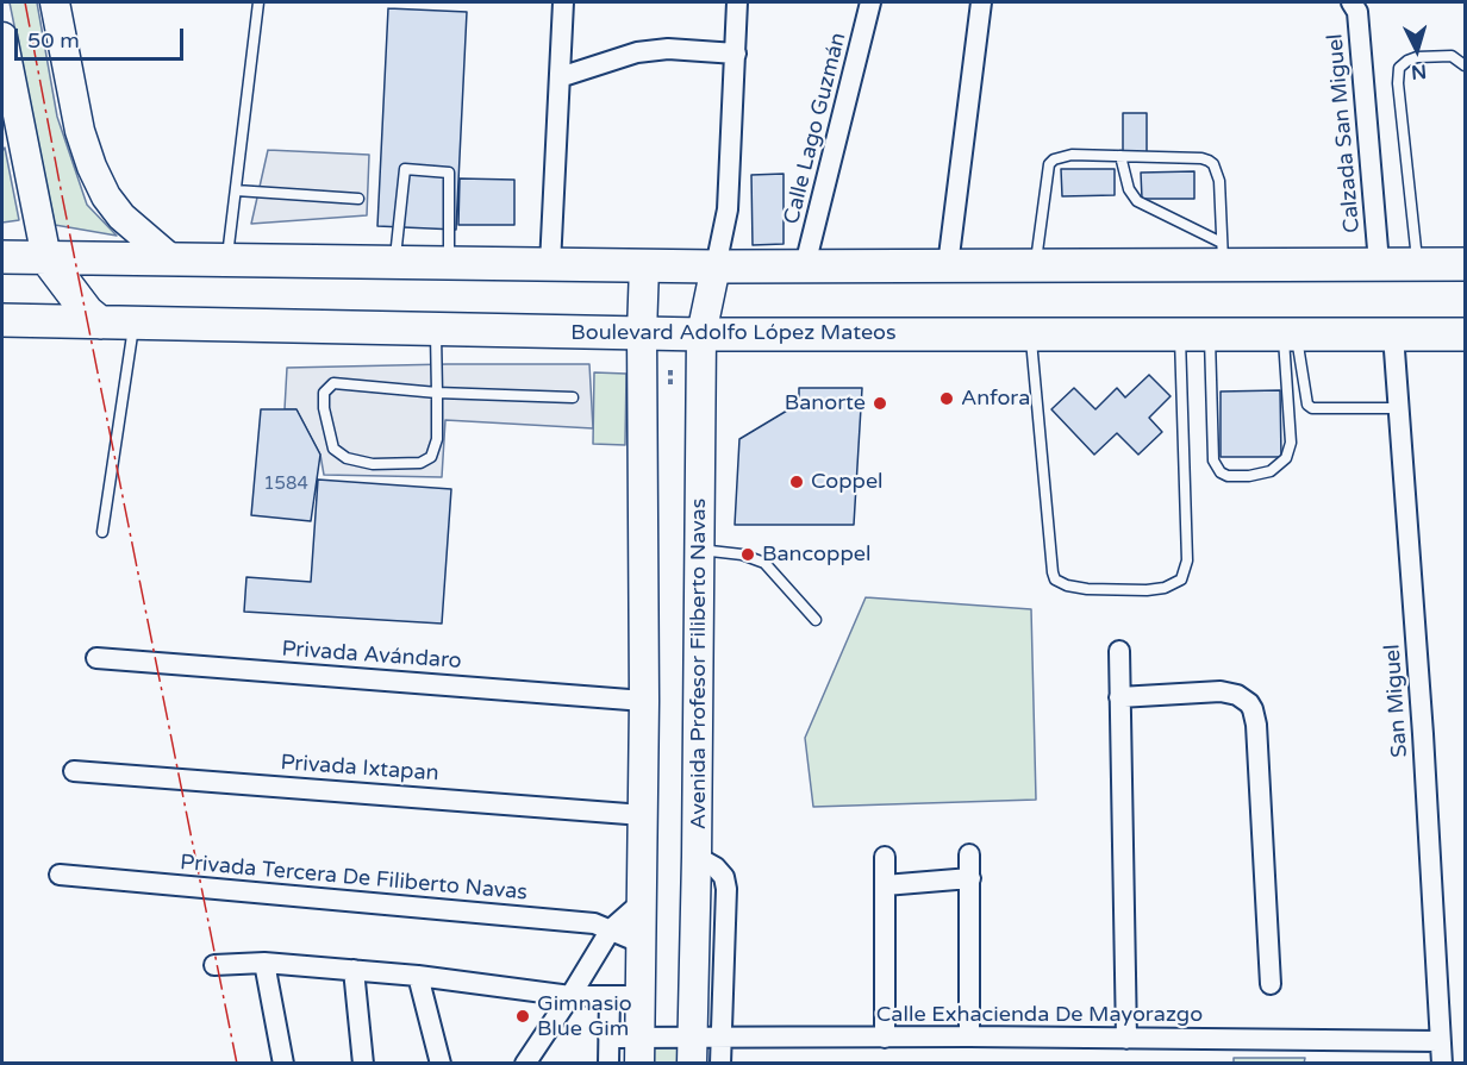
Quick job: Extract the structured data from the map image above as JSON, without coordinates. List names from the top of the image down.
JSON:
{
  "streets": {
    "main road": ["Boulevard Adolfo López Mateos", "Avenida Profesor Filiberto Navas"],
    "street": [
      "Calle Lago Guzmán",
      "Calzada San Miguel",
      "Privada Avándaro",
      "San Miguel",
      "Privada Ixtapan",
      "Privada Tercera De Filiberto Navas",
      "Calle Exhacienda De Mayorazgo"
    ]
  },
  "crossings": [
    ["Boulevard Adolfo López Mateos", "Avenida Profesor Filiberto Navas"],
    ["Boulevard Adolfo López Mateos", "San Miguel"],
    ["Avenida Profesor Filiberto Navas", "Calle Exhacienda De Mayorazgo"],
    ["San Miguel", "Calle Exhacienda De Mayorazgo"]
  ],
  "places": [
    "Anfora",
    "Banorte",
    "Coppel",
    "Bancoppel",
    "Gimnasio Blue Gim"
  ],
  "house_numbers": ["1584"],
  "scale_bar": "50 m",
  "north": "bottom"
}
